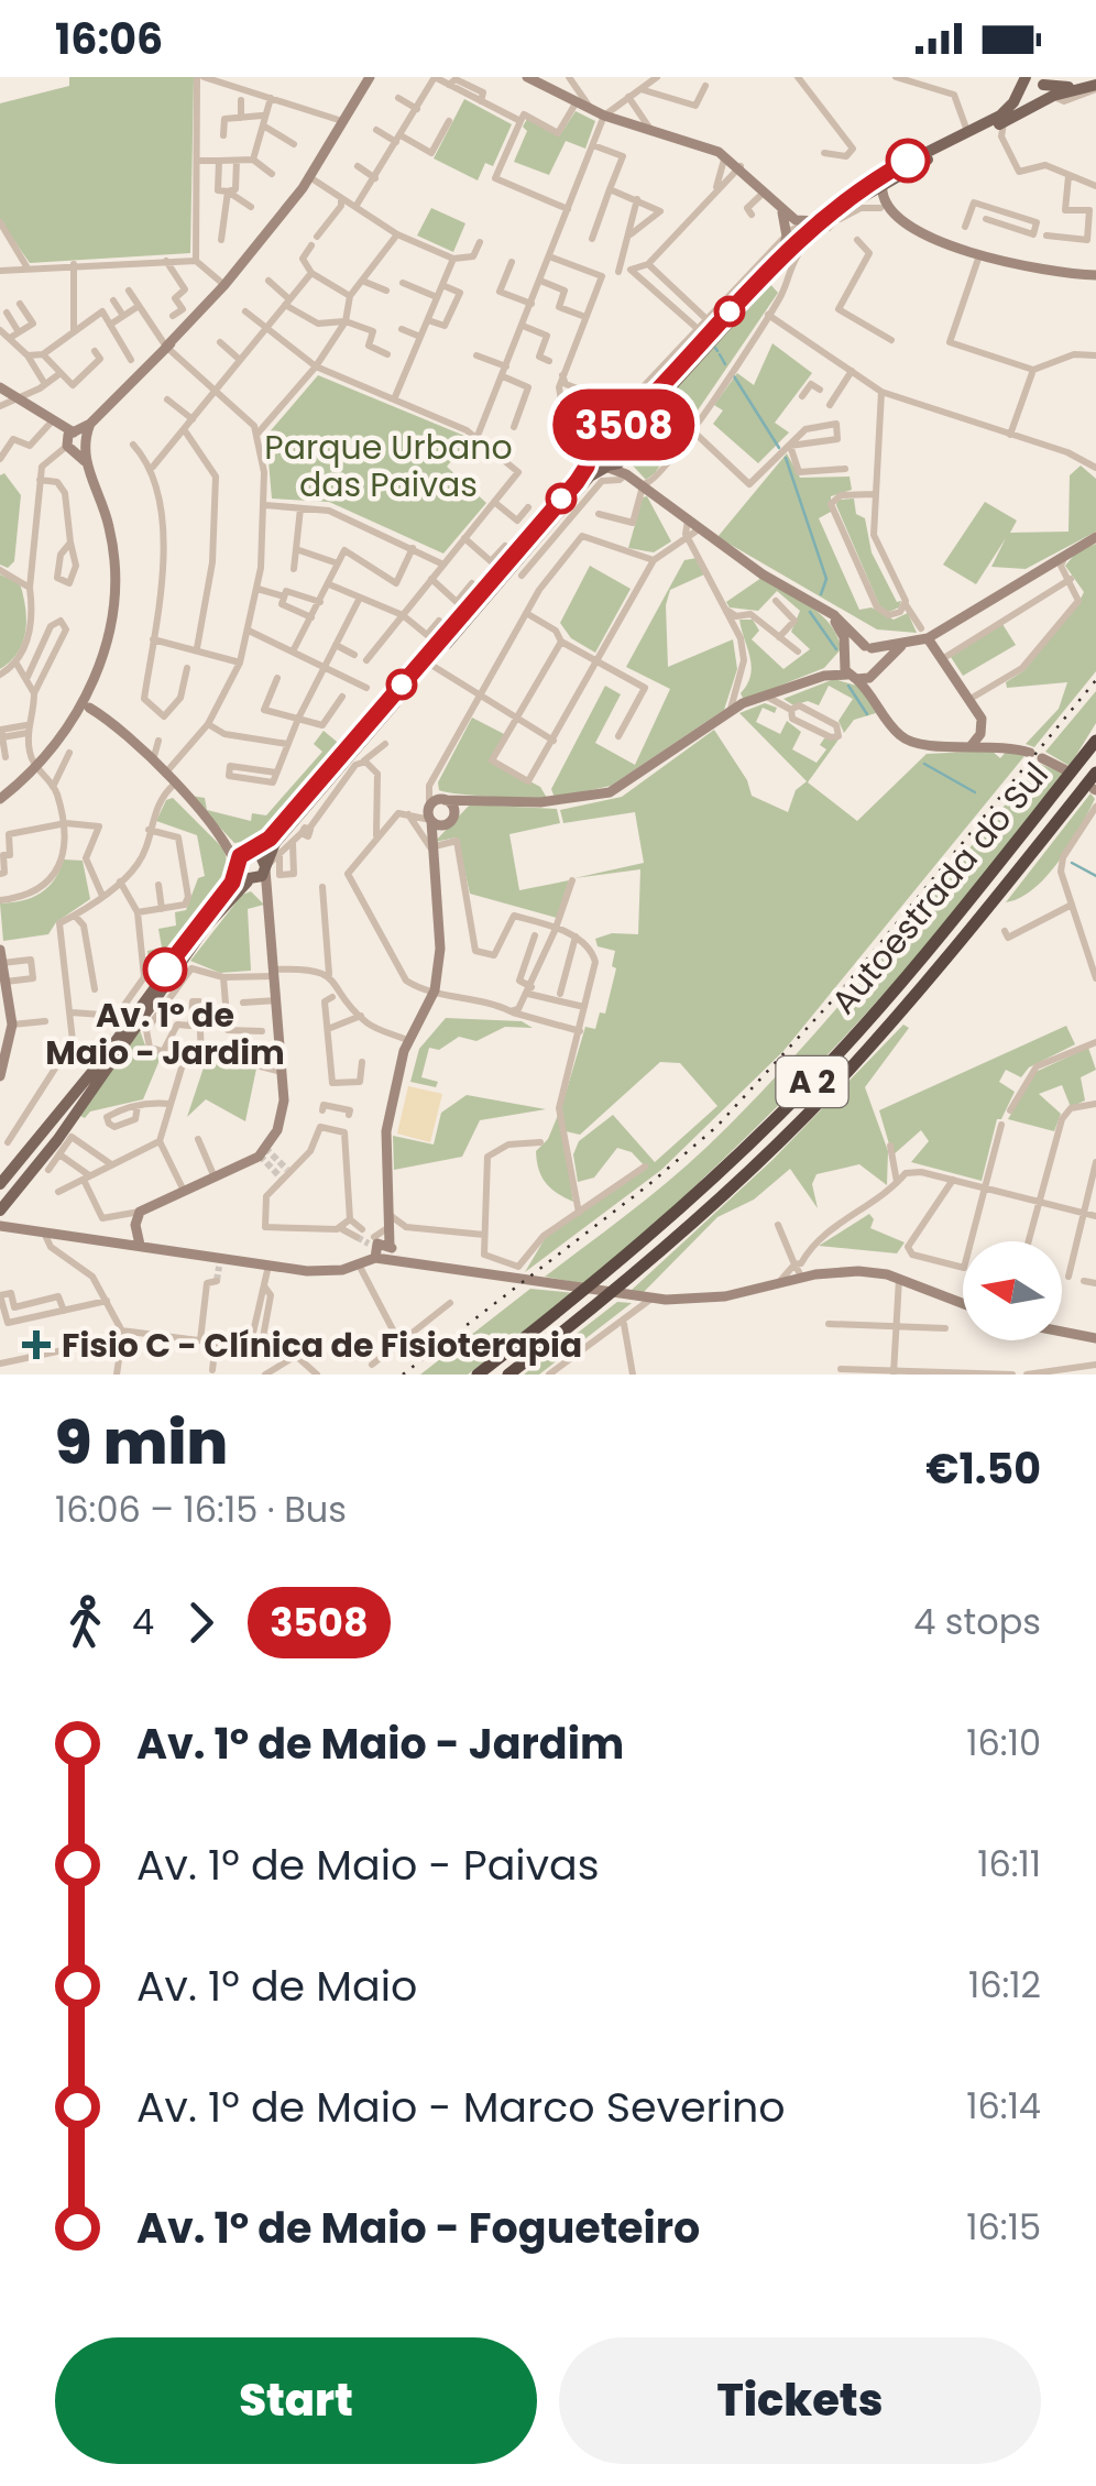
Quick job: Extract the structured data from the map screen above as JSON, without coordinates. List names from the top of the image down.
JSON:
{
  "streets": {
    "highway": ["Autoestrada do Sul", "A 2"]
  },
  "parks": ["Parque Urbano das Paivas"],
  "places": {
    "other": ["Av. 1º de Maio - Jardim"],
    "health": ["Fisio C - Clínica de Fisioterapia"]
  },
  "lines": ["bus line 3508"],
  "north": "left",
  "page": {
    "status": "16:06",
    "on_map": "3508",
    "heading": ["9 min", "16:06 – 16:15 · Bus", "€1.50"],
    "legs": ["4", "3508", "4 stops"],
    "list": [
      {
        "name": "Av. 1º de Maio - Jardim",
        "value": "16:10"
      },
      {
        "name": "Av. 1º de Maio - Paivas",
        "value": "16:11"
      },
      {
        "name": "Av. 1º de Maio",
        "value": "16:12"
      },
      {
        "name": "Av. 1º de Maio - Marco Severino",
        "value": "16:14"
      },
      {
        "name": "Av. 1º de Maio - Fogueteiro",
        "value": "16:15"
      }
    ],
    "buttons": ["Start", "Tickets"]
  }
}
